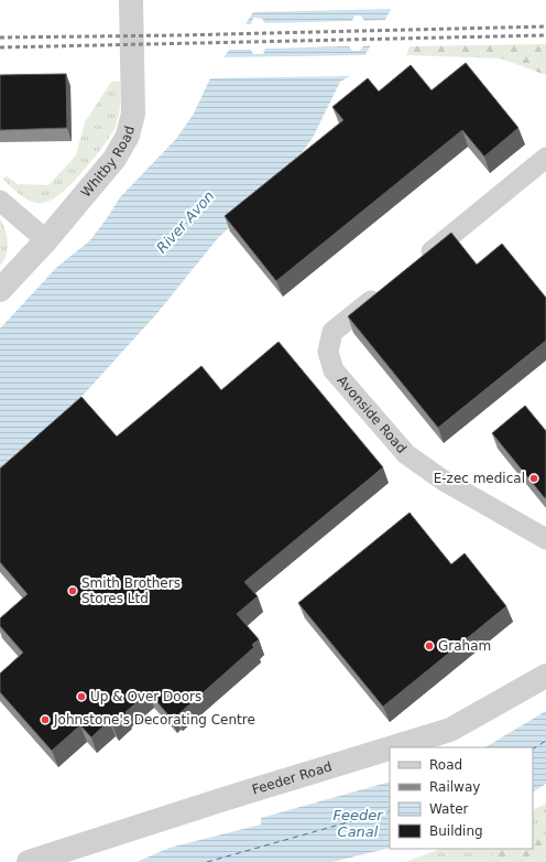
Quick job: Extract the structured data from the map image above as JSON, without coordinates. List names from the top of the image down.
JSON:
{
  "streets": {
    "street": ["Whitby Road", "Avonside Road", "Feeder Road"]
  },
  "water": ["River Avon", "Feeder Canal"],
  "places": [
    "E-zec medical",
    "Smith Brothers Stores Ltd",
    "Graham",
    "Up & Over Doors",
    "Johnstone's Decorating Centre"
  ],
  "legend": [
    "Road",
    "Railway",
    "Water",
    "Building"
  ]
}
